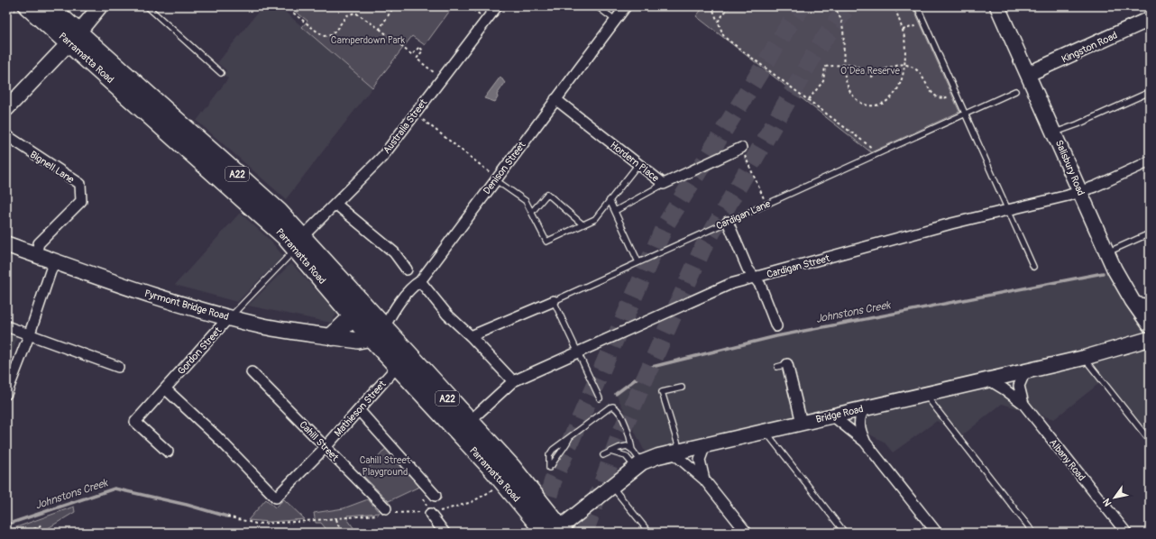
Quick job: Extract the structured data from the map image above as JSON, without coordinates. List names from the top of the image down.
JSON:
{
  "streets": {
    "highway": ["Parramatta Road", "A22"],
    "main road": [
      "Kingston Road",
      "Salisbury Road",
      "Pyrmont Bridge Road",
      "Bridge Road"
    ],
    "street": [
      "Australia Street",
      "Hordern Place",
      "Bignell Lane",
      "Denison Street",
      "Cardigan Lane",
      "Cardigan Street",
      "Gordon Street",
      "Mathieson Street",
      "Cahill Street",
      "Albany Road"
    ]
  },
  "crossings": [
    ["Kingston Road", "Salisbury Road"],
    ["Parramatta Road", "Australia Street"],
    ["Parramatta Road", "Denison Street"],
    ["Parramatta Road", "Cardigan Street"],
    ["Parramatta Road", "Pyrmont Bridge Road"],
    ["Parramatta Road", "Gordon Street"],
    ["Parramatta Road", "Mathieson Street"],
    ["Parramatta Road", "Bridge Road"],
    ["Australia Street", "Gordon Street"],
    ["Hordern Place", "Denison Street"],
    ["Bignell Lane", "Pyrmont Bridge Road"],
    ["Denison Street", "Pyrmont Bridge Road"],
    ["Salisbury Road", "Cardigan Street"],
    ["Salisbury Road", "Bridge Road"],
    ["Pyrmont Bridge Road", "Gordon Street"],
    ["Gordon Street", "Mathieson Street"],
    ["Mathieson Street", "Cahill Street"],
    ["Bridge Road", "Albany Road"]
  ],
  "water": ["Johnstons Creek"],
  "parks": ["Camperdown Park", "O’Dea Reserve", "Cahill Street Playground"],
  "north": "bottom left"
}
